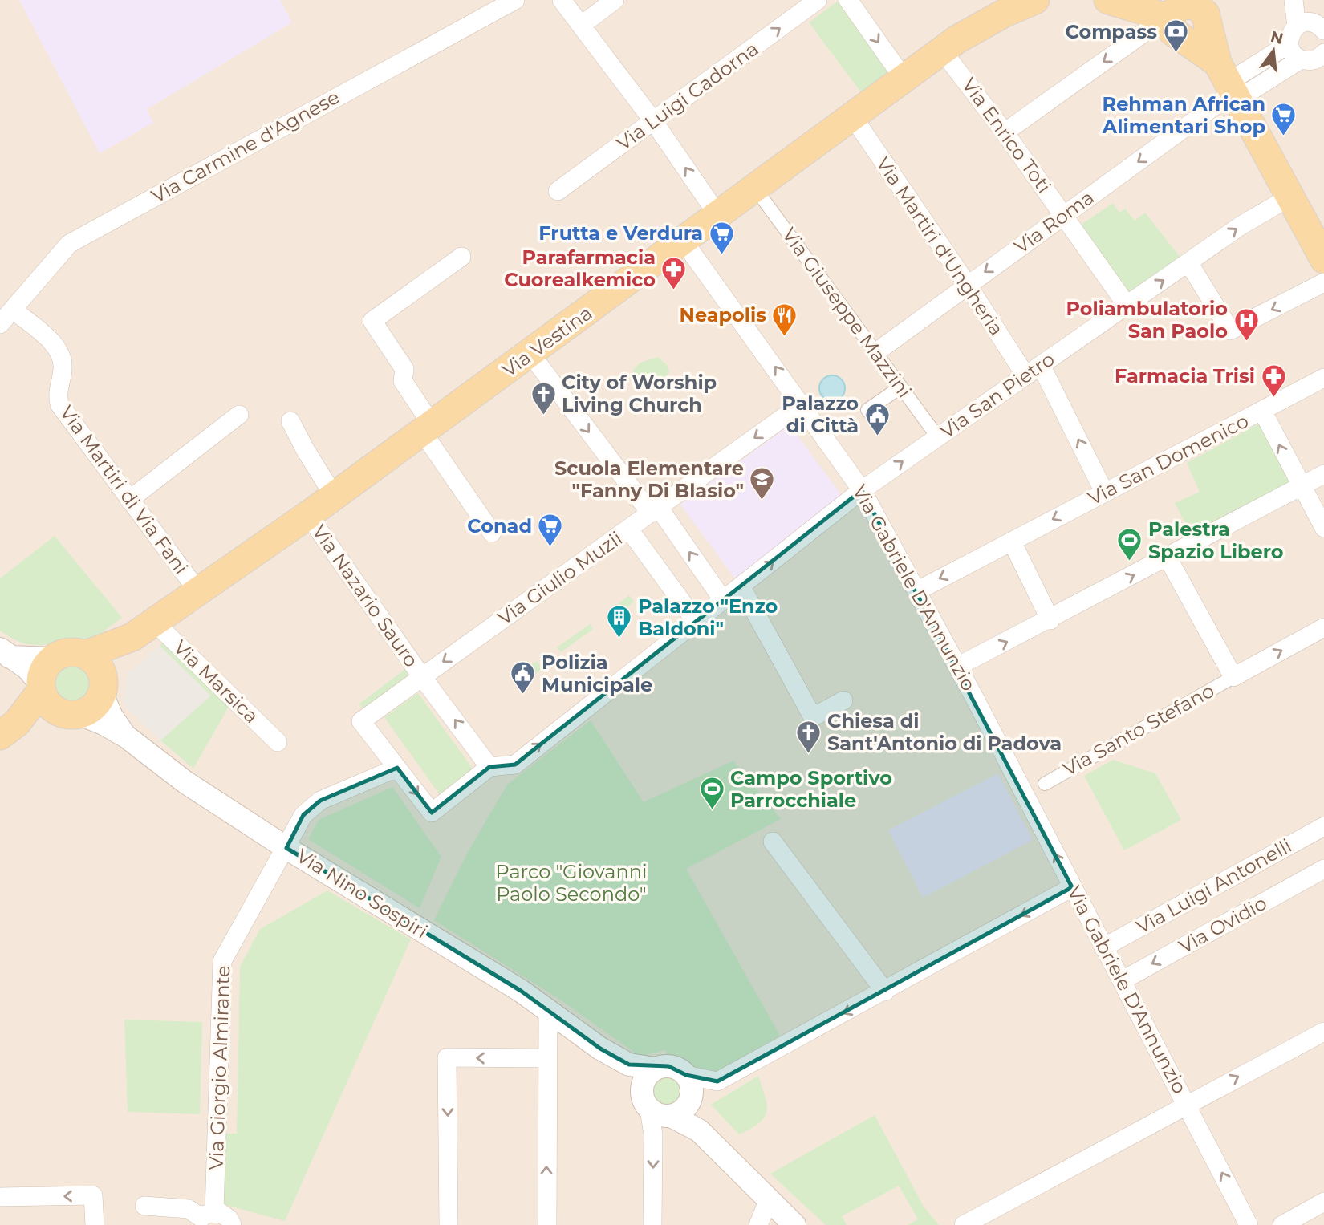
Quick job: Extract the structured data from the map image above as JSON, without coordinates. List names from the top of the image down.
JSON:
{
  "streets": {
    "main road": ["Via Vestina"],
    "street": [
      "Via Luigi Cadorna",
      "Via Enrico Toti",
      "Via Carmine d'Agnese",
      "Via Roma",
      "Via Martiri d'Ungheria",
      "Via Giuseppe Mazzini",
      "Via San Pietro",
      "Via San Domenico",
      "Via Martiri di Via Fani",
      "Via Giulio Muzii",
      "Via Gabriele D'Annunzio",
      "Via Nazario Sauro",
      "Via Marsica",
      "Via Santo Stefano",
      "Via Luigi Antonelli",
      "Via Nino Sospiri",
      "Via Ovidio",
      "Via Giorgio Almirante"
    ]
  },
  "crossings": [
    ["Via Enrico Toti", "Via Roma"],
    ["Via Enrico Toti", "Via Vestina"],
    ["Via Enrico Toti", "Via San Pietro"],
    ["Via Carmine d'Agnese", "Via Martiri di Via Fani"],
    ["Via Roma", "Via Martiri d'Ungheria"],
    ["Via Roma", "Via Giuseppe Mazzini"],
    ["Via Martiri d'Ungheria", "Via Vestina"],
    ["Via Martiri d'Ungheria", "Via San Pietro"],
    ["Via Martiri d'Ungheria", "Via San Domenico"],
    ["Via Giuseppe Mazzini", "Via Vestina"],
    ["Via Giuseppe Mazzini", "Via San Pietro"],
    ["Via Vestina", "Via Martiri di Via Fani"],
    ["Via Vestina", "Via Gabriele D'Annunzio"],
    ["Via Vestina", "Via Nazario Sauro"],
    ["Via Vestina", "Via Marsica"],
    ["Via Vestina", "Via Nino Sospiri"],
    ["Via San Pietro", "Via Gabriele D'Annunzio"],
    ["Via San Pietro", "Via Nazario Sauro"],
    ["Via San Domenico", "Via Gabriele D'Annunzio"],
    ["Via Giulio Muzii", "Via Gabriele D'Annunzio"],
    ["Via Giulio Muzii", "Via Nazario Sauro"],
    ["Via Giulio Muzii", "Via Giorgio Almirante"],
    ["Via Gabriele D'Annunzio", "Via Luigi Antonelli"],
    ["Via Gabriele D'Annunzio", "Via Ovidio"],
    ["Via Nino Sospiri", "Via Giorgio Almirante"]
  ],
  "one_way": [
    "Via Luigi Cadorna",
    "Via San Pietro",
    "Via Giulio Muzii",
    "Via Gabriele D'Annunzio",
    "Via Nazario Sauro"
  ],
  "parks": ["Parco \"Giovanni Paolo Secondo\""],
  "places": {
    "bank": ["Compass"],
    "supermarket": ["Rehman African Alimentari Shop", "Frutta e Verdura", "Conad"],
    "pharmacy": ["Parafarmacia Cuorealkemico", "Farmacia Trisi"],
    "restaurant": ["Neapolis"],
    "hospital": ["Poliambulatorio San Paolo"],
    "church": ["City of Worship Living Church", "Chiesa di Sant'Antonio di Padova"],
    "public building": ["Palazzo di Città", "Polizia Municipale"],
    "school or university": ["Scuola Elementare \"Fanny Di Blasio\""],
    "sports": ["Palestra Spazio Libero", "Campo Sportivo Parrocchiale"],
    "building": ["Palazzo \"Enzo Baldoni\""]
  },
  "north": "top"
}
